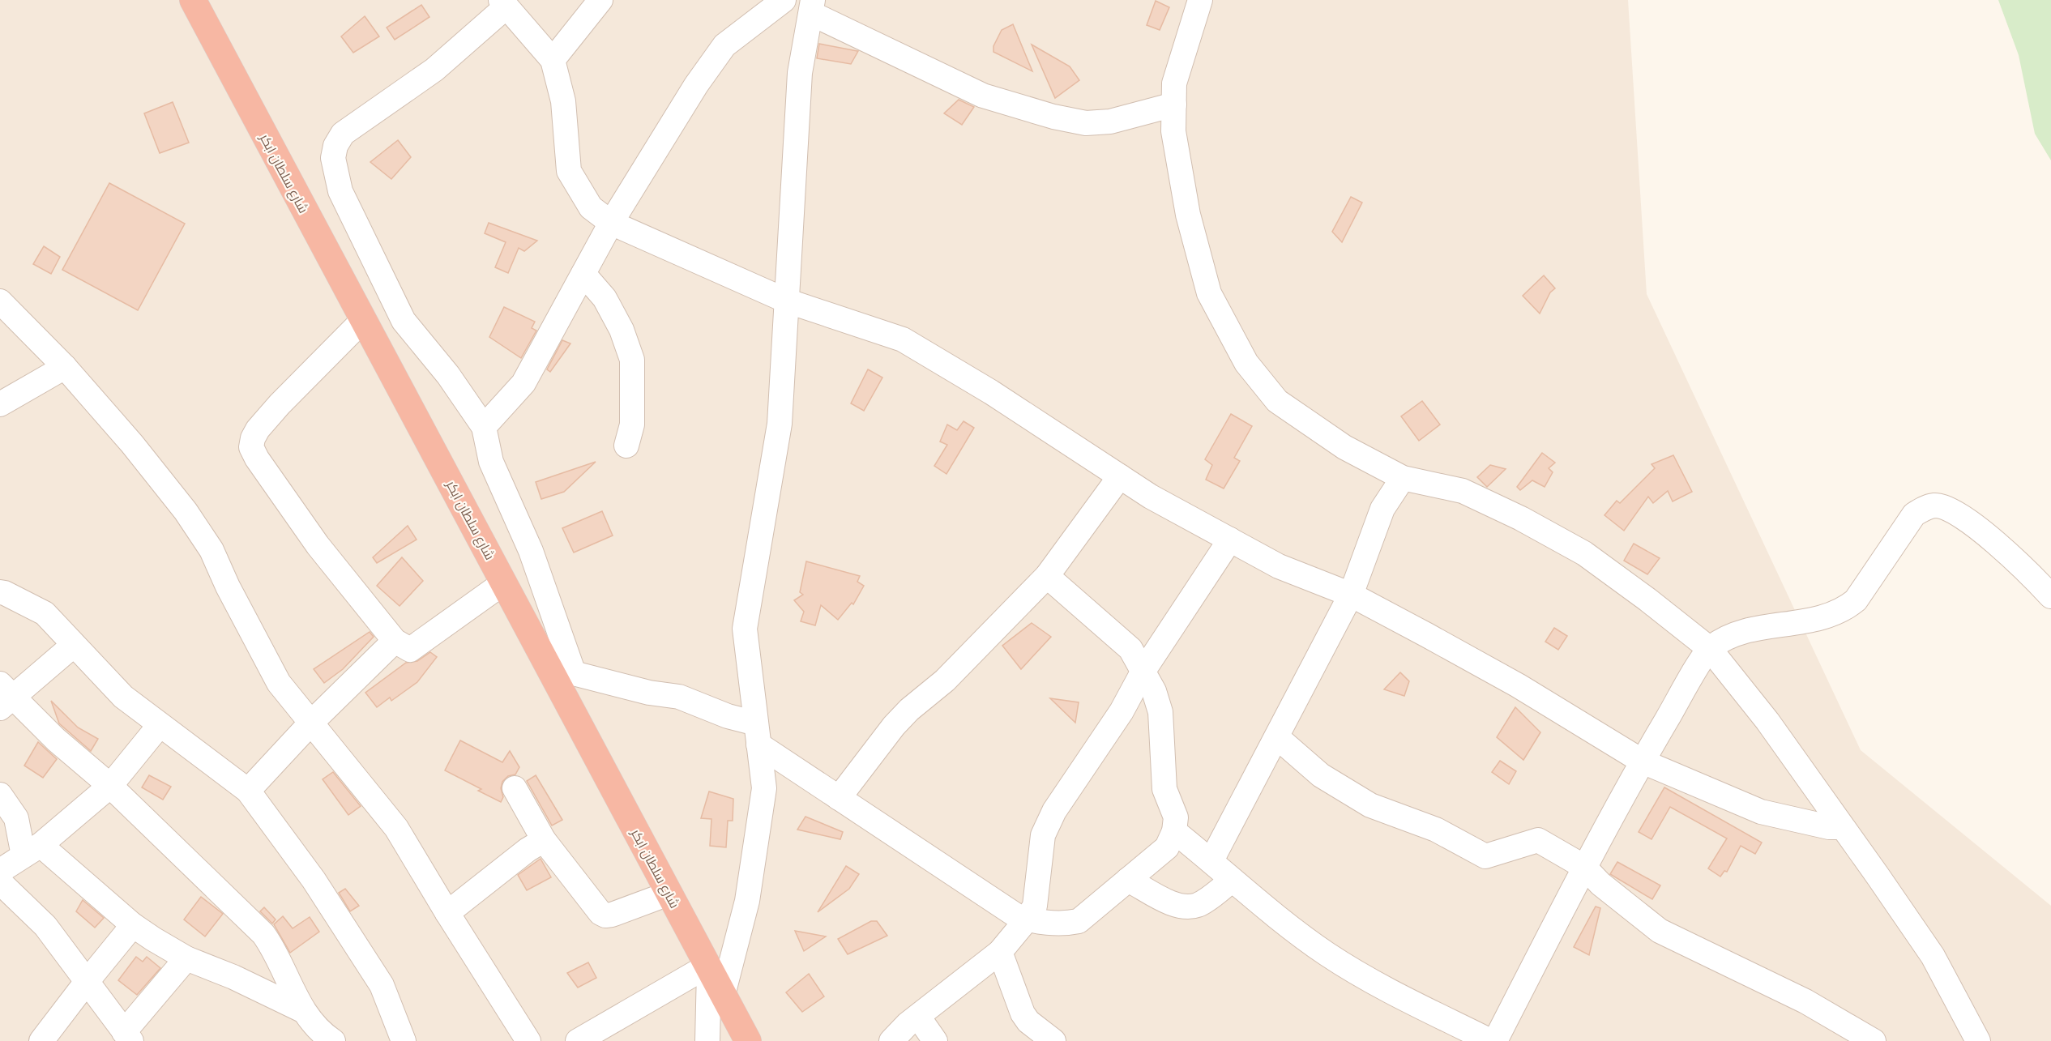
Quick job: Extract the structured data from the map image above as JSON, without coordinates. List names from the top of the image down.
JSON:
{
  "streets": {
    "highway": ["شارع سلطان ابكر"]
  }
}
